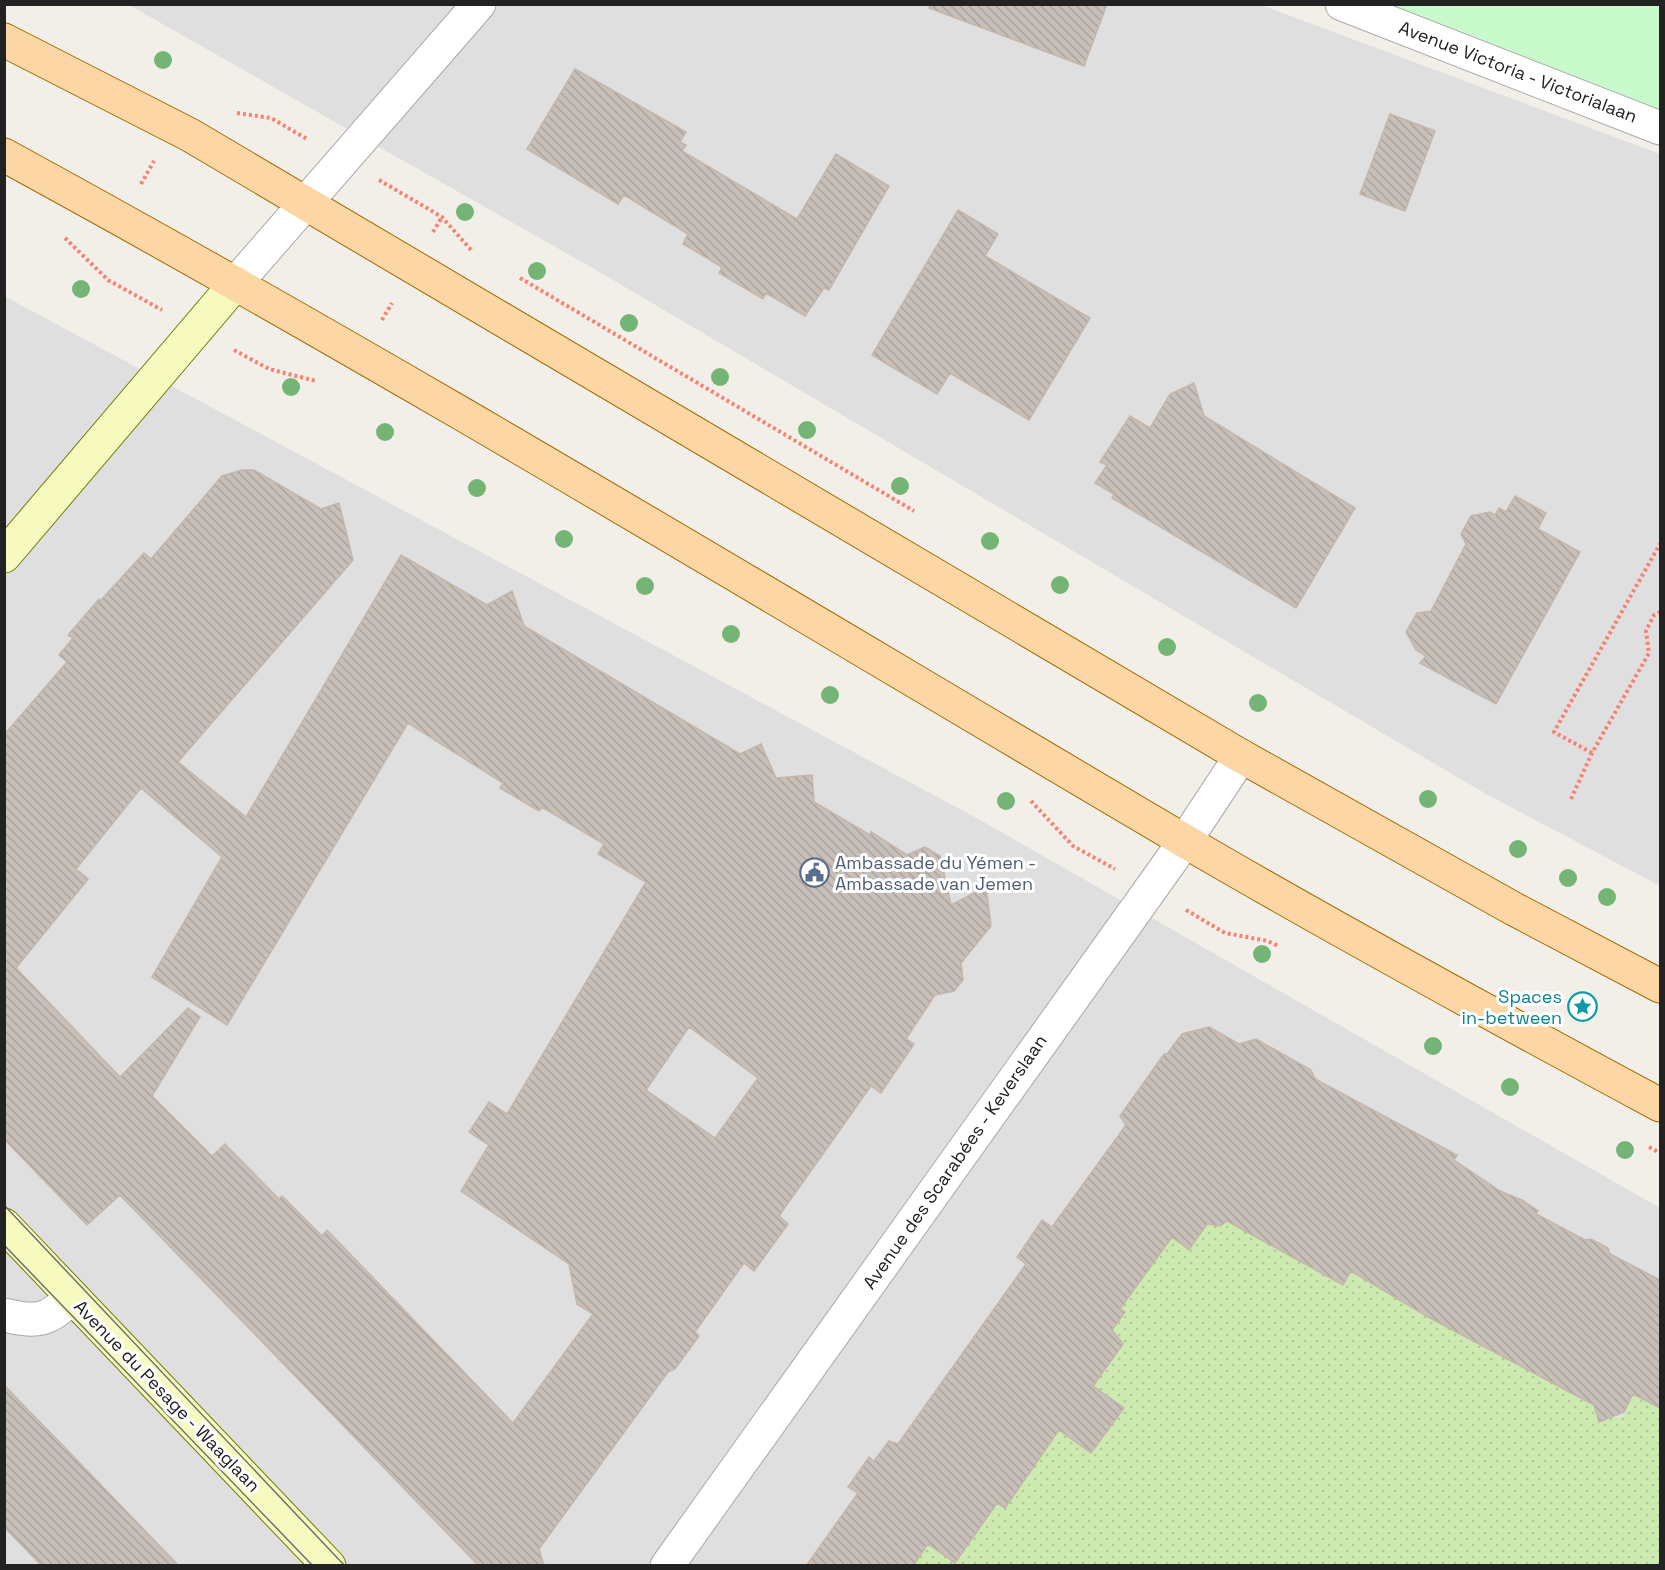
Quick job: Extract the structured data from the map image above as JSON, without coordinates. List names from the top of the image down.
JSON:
{
  "streets": {
    "street": ["Avenue Victoria - Victorialaan", "Avenue des Scarabées - Keverslaan", "Avenue du Pesage - Waaglaan"]
  },
  "places": {
    "public building": ["Ambassade du Yémen - Ambassade van Jemen"],
    "place": ["Spaces in-between"]
  }
}
